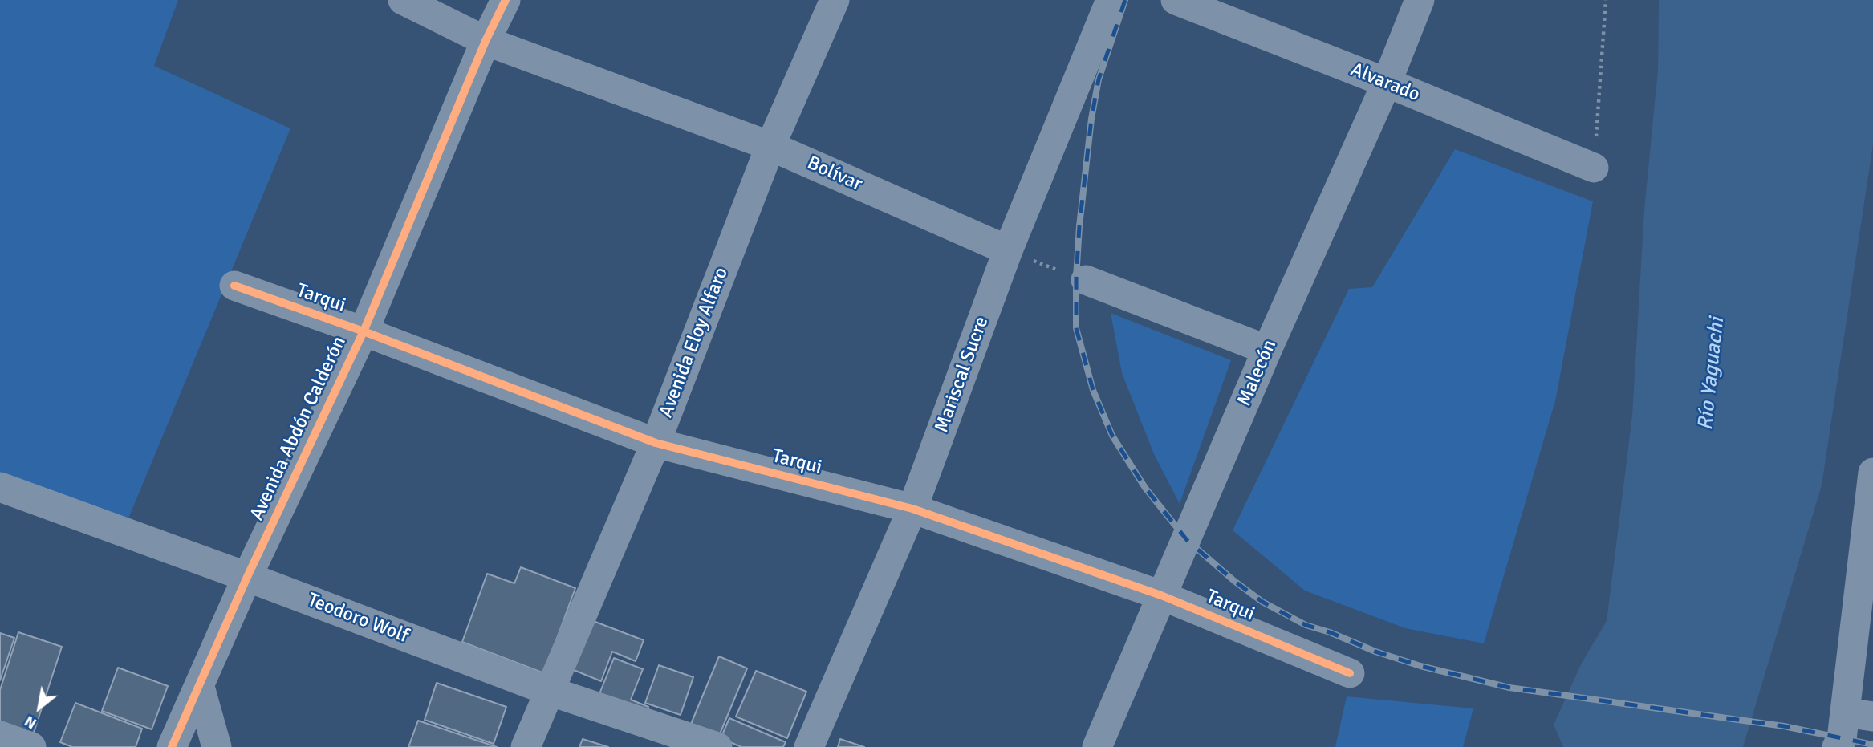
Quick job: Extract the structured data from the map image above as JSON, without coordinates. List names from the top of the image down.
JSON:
{
  "streets": {
    "street": [
      "Alvarado",
      "Bolívar",
      "Tarqui",
      "Avenida Eloy Alfaro",
      "Malecón",
      "Mariscal Sucre",
      "Avenida Abdón Calderón",
      "Teodoro Wolf"
    ]
  },
  "crossings": [
    ["Alvarado", "Malecón"],
    ["Bolívar", "Avenida Eloy Alfaro"],
    ["Bolívar", "Mariscal Sucre"],
    ["Bolívar", "Avenida Abdón Calderón"],
    ["Tarqui", "Avenida Eloy Alfaro"],
    ["Tarqui", "Malecón"],
    ["Tarqui", "Mariscal Sucre"],
    ["Tarqui", "Avenida Abdón Calderón"],
    ["Avenida Eloy Alfaro", "Teodoro Wolf"],
    ["Avenida Abdón Calderón", "Teodoro Wolf"]
  ],
  "water": ["Río Yaguachi"],
  "north": "bottom left"
}
